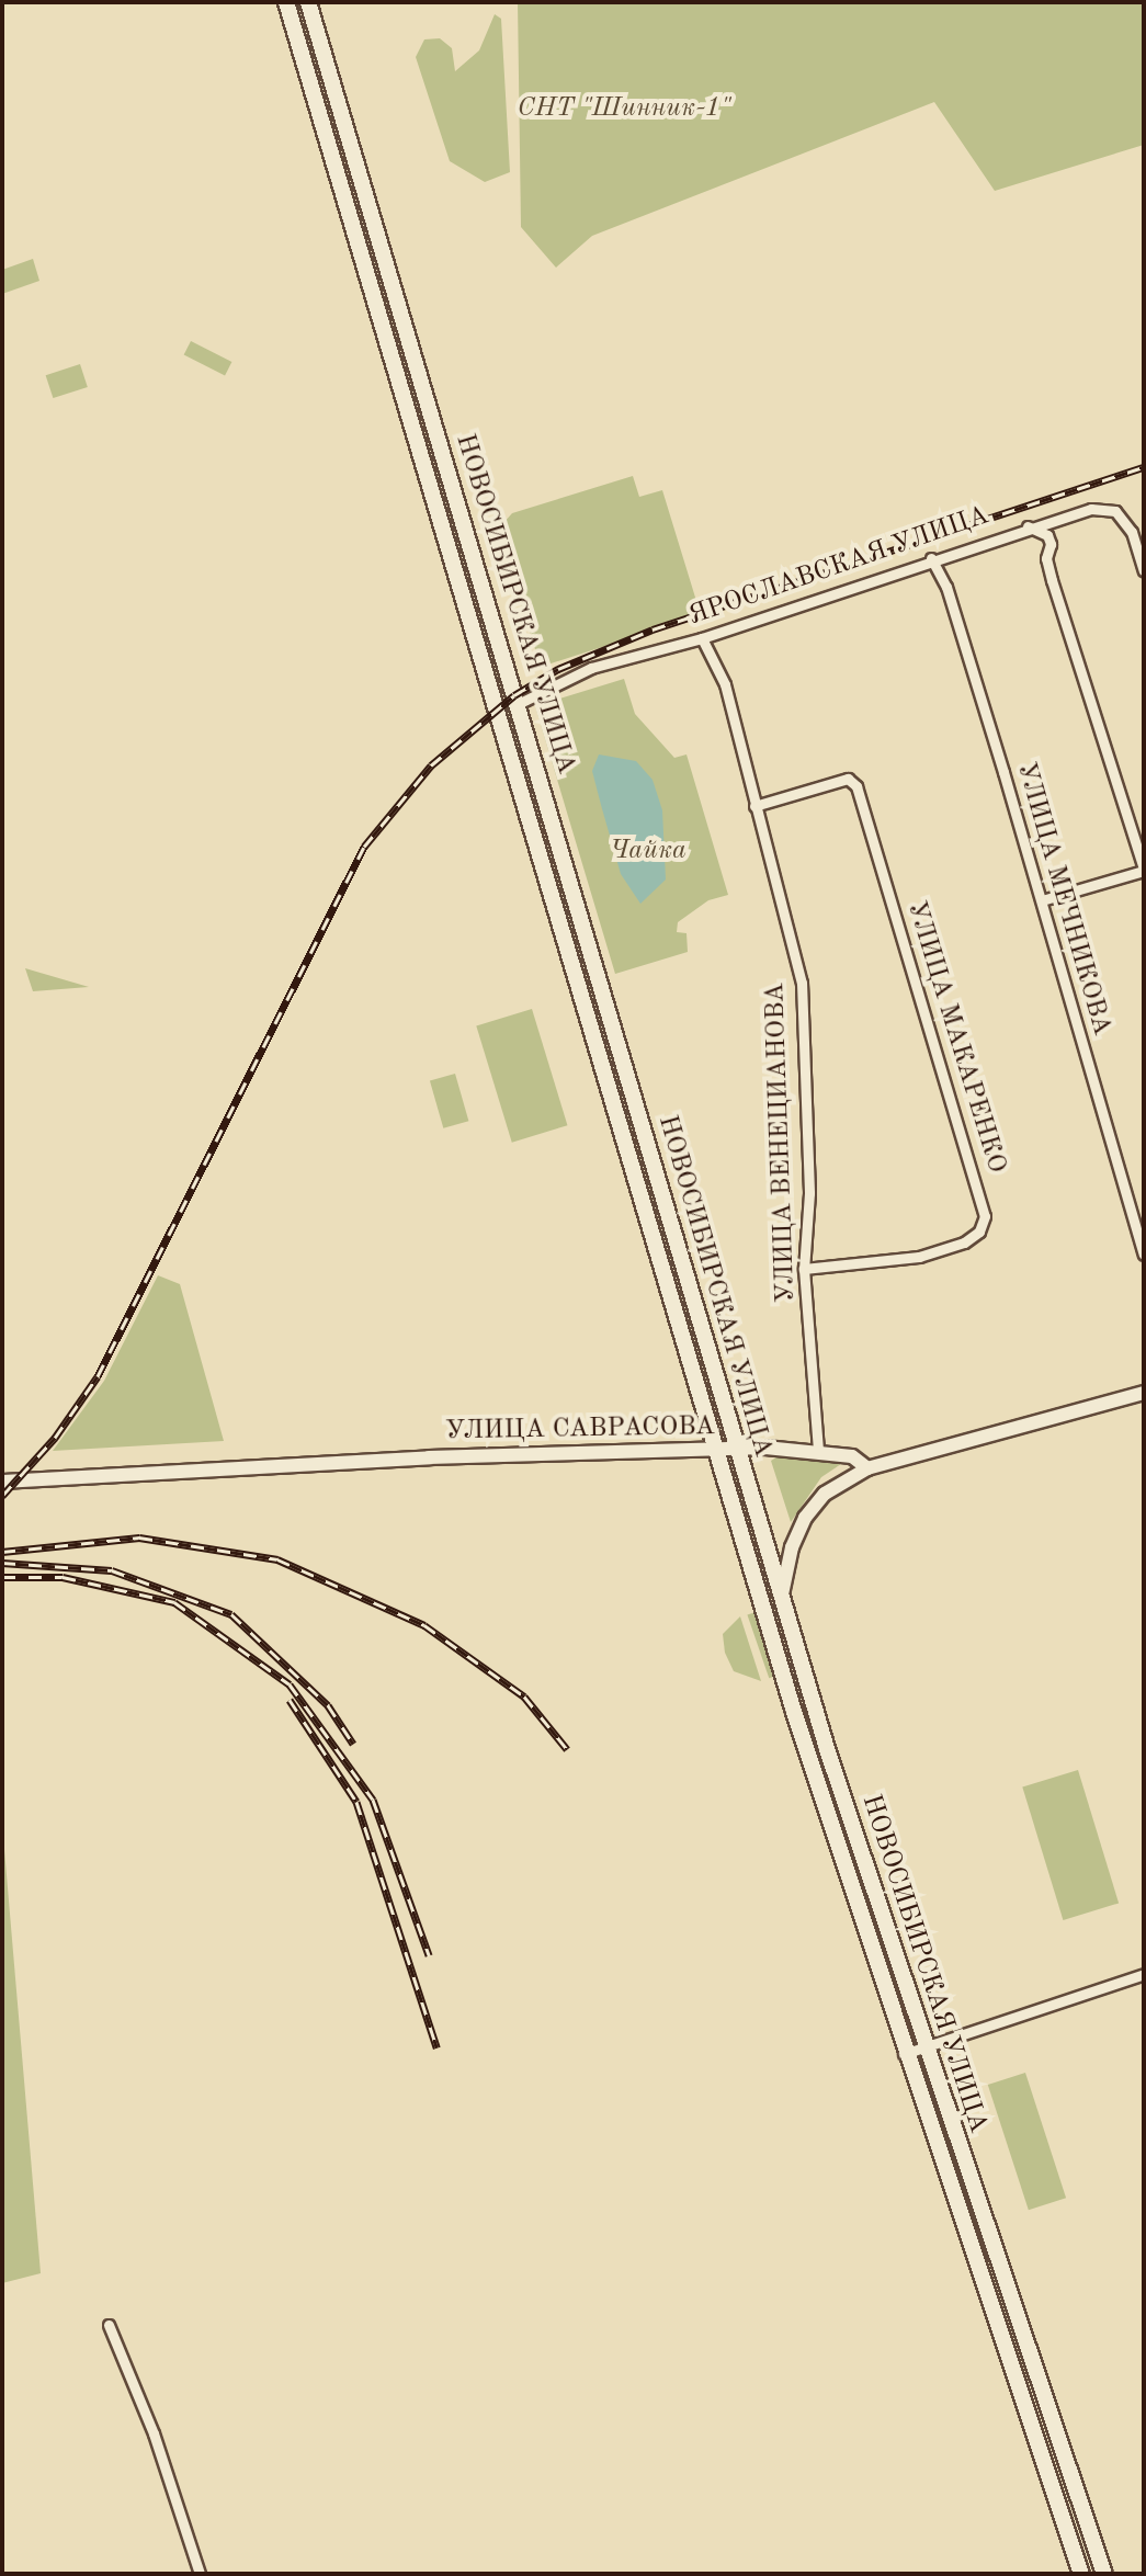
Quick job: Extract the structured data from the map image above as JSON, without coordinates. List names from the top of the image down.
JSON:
{
  "streets": {
    "main road": ["НОВОСИБИРСКАЯ УЛИЦА"],
    "street": [
      "ЯРОСЛАВСКАЯ УЛИЦА",
      "УЛИЦА МЕЧНИКОВА",
      "УЛИЦА МАКАРЕНКО",
      "УЛИЦА ВЕНЕЦИАНОВА",
      "УЛИЦА САВРАСОВА"
    ]
  },
  "crossings": [
    ["ЯРОСЛАВСКАЯ УЛИЦА", "НОВОСИБИРСКАЯ УЛИЦА"],
    ["ЯРОСЛАВСКАЯ УЛИЦА", "УЛИЦА МЕЧНИКОВА"],
    ["ЯРОСЛАВСКАЯ УЛИЦА", "УЛИЦА ВЕНЕЦИАНОВА"],
    ["НОВОСИБИРСКАЯ УЛИЦА", "УЛИЦА САВРАСОВА"],
    ["УЛИЦА МАКАРЕНКО", "УЛИЦА ВЕНЕЦИАНОВА"],
    ["УЛИЦА ВЕНЕЦИАНОВА", "УЛИЦА САВРАСОВА"]
  ],
  "parks": ["СНТ \"Шинник-1\"", "Чайка"]
}
